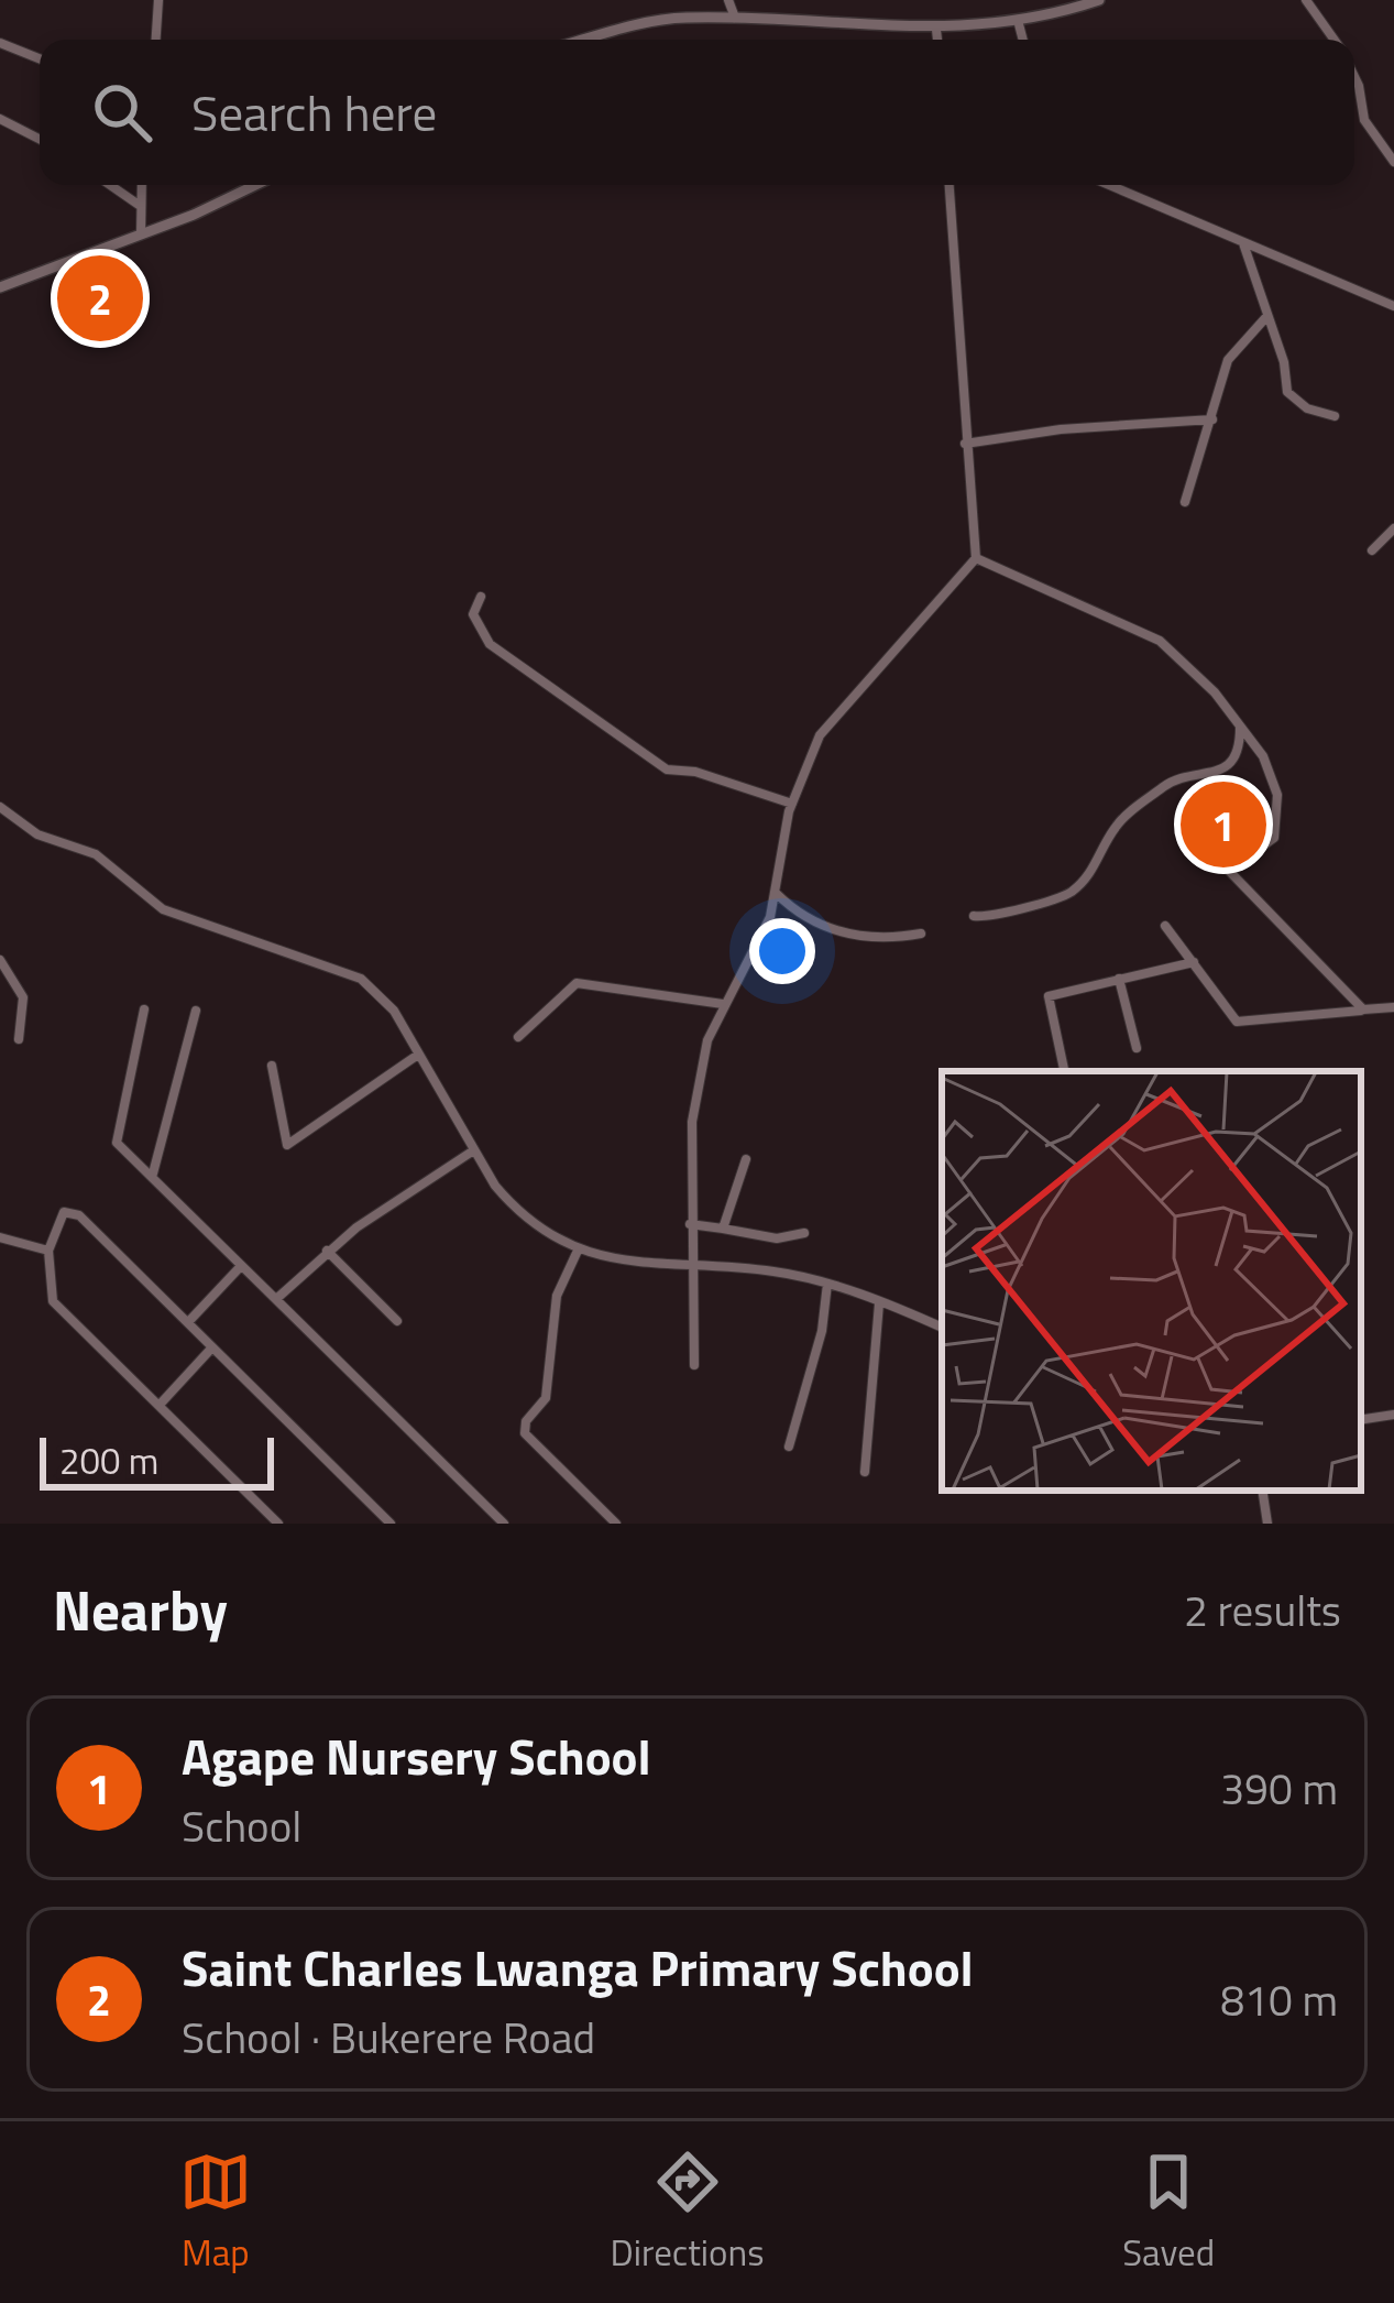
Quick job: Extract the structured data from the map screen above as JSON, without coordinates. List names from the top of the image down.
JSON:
{
  "scale_bar": "200 m",
  "page": {
    "search": "Search here",
    "pins": ["2", "1"],
    "scale": "200 m",
    "heading": ["Nearby", "2 results"],
    "list": [
      {
        "mark": "1",
        "name": "Agape Nursery School",
        "note": "School",
        "value": "390 m"
      },
      {
        "mark": "2",
        "name": "Saint Charles Lwanga Primary School",
        "note": "School · Bukerere Road",
        "value": "810 m"
      }
    ],
    "nav": ["Map", "Directions", "Saved"]
  }
}
